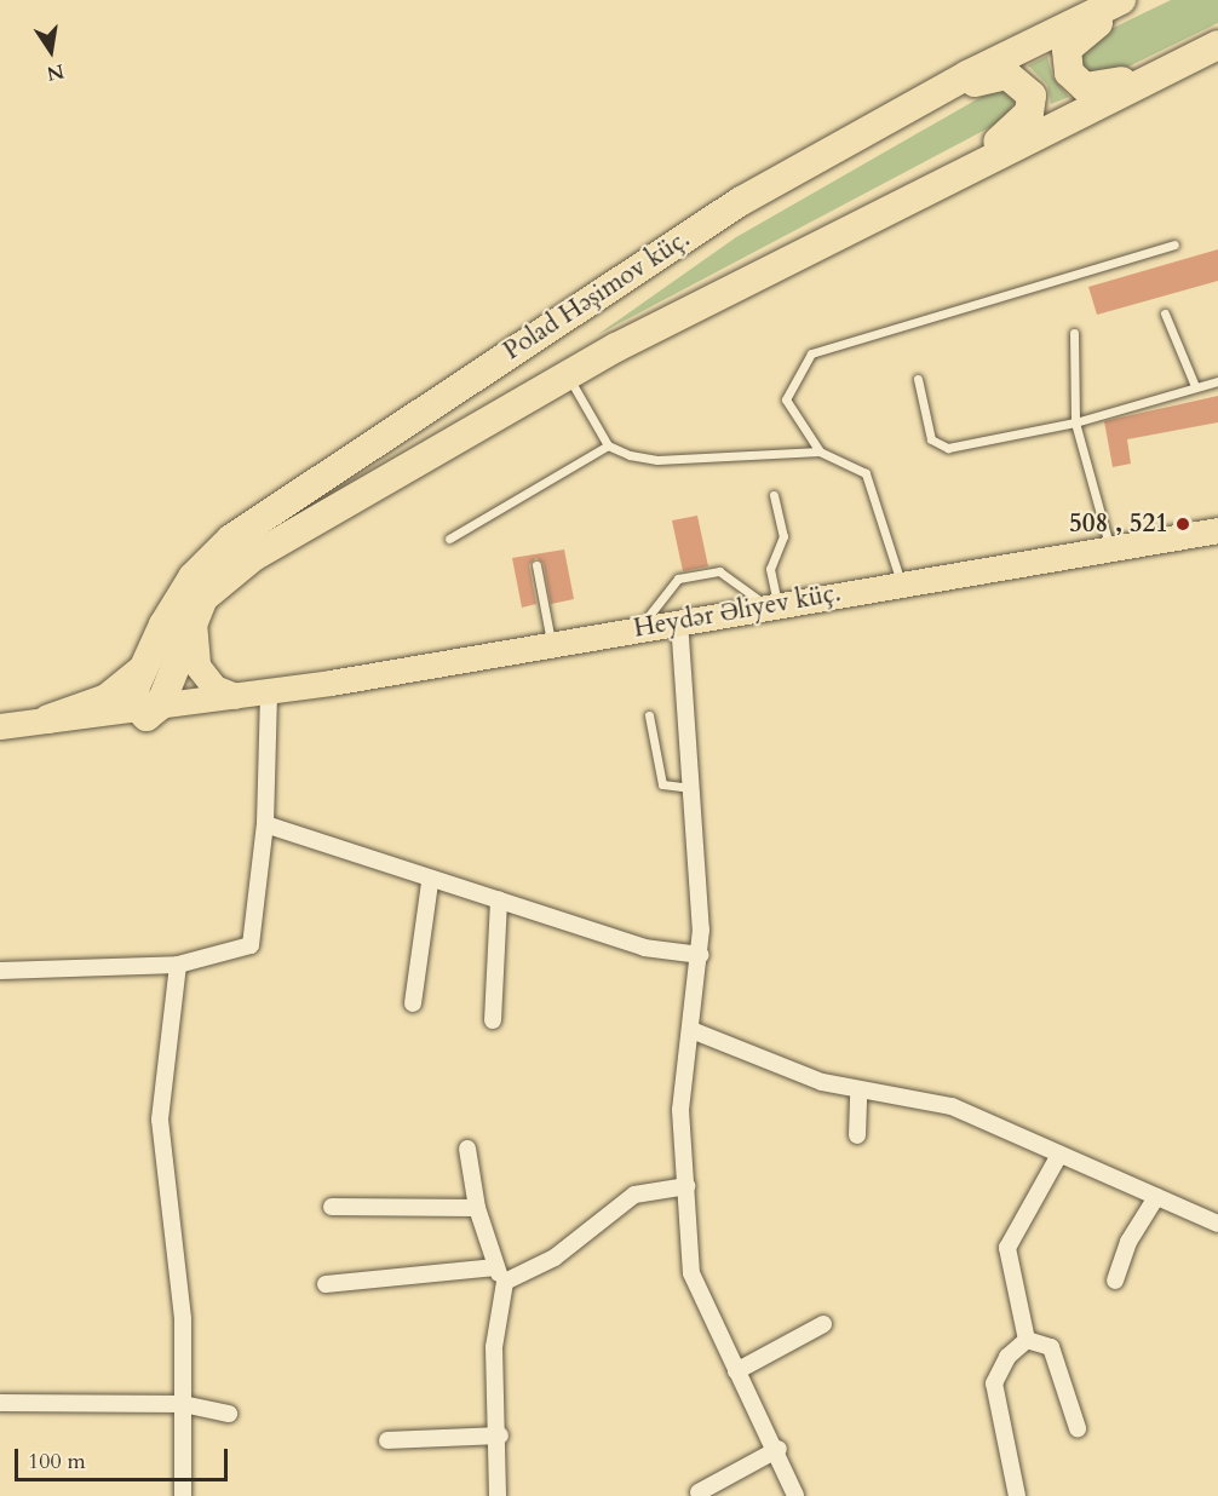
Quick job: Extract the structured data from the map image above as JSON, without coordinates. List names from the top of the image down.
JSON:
{
  "streets": {
    "highway": ["Polad Həşimov küç."],
    "main road": ["Heydər Əliyev küç."]
  },
  "places": ["508 , 521"],
  "scale_bar": "100 m",
  "north": "bottom"
}
